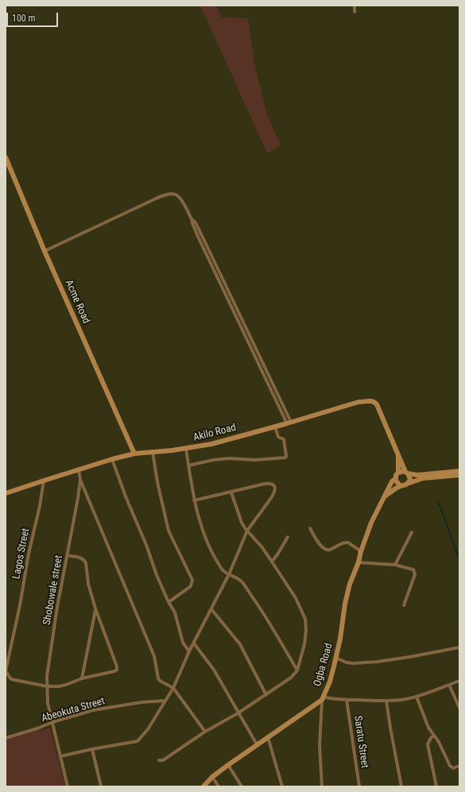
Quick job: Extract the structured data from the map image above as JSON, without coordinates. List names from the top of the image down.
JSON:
{
  "streets": {
    "street": [
      "Acme Road",
      "Akilo Road",
      "Lagos Street",
      "Shobowale street",
      "Ogba Road",
      "Abeokuta Street",
      "Saratu Street"
    ]
  },
  "crossings": [
    ["Acme Road", "Akilo Road"],
    ["Akilo Road", "Lagos Street"],
    ["Akilo Road", "Ogba Road"],
    ["Lagos Street", "Shobowale street"],
    ["Shobowale street", "Abeokuta Street"]
  ],
  "scale_bar": "100 m"
}
